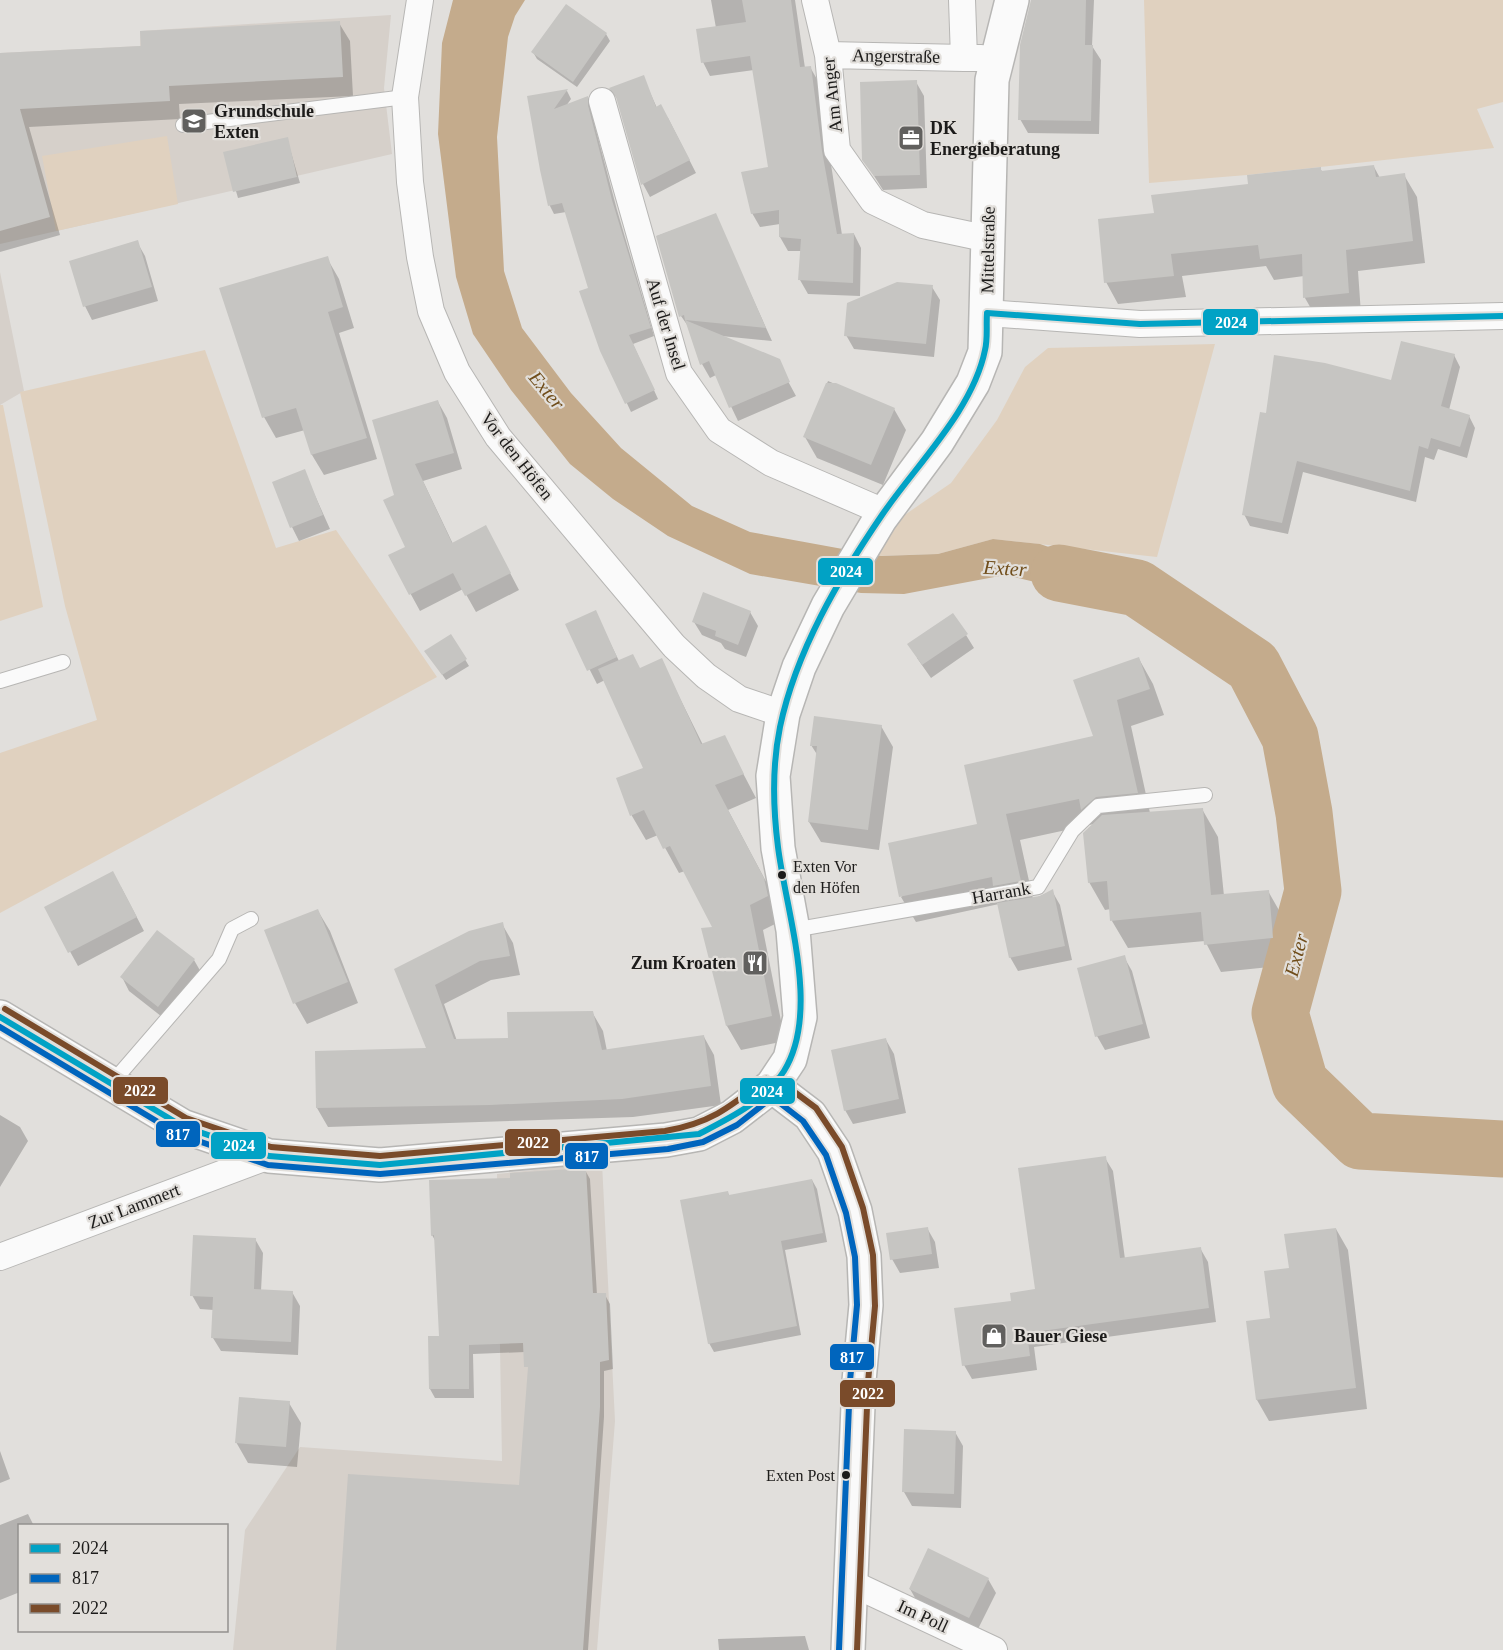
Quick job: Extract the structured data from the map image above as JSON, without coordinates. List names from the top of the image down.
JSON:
{
  "streets": {
    "main road": ["Mittelstraße"],
    "street": [
      "Angerstraße",
      "Am Anger",
      "Auf der Insel",
      "Vor den Höfen",
      "Zur Lammert",
      "Im Poll"
    ],
    "lane": ["Harrank"]
  },
  "crossings": [
    ["Angerstraße", "Am Anger"],
    ["Angerstraße", "Mittelstraße"],
    ["Am Anger", "Mittelstraße"],
    ["Mittelstraße", "Auf der Insel"],
    ["Mittelstraße", "Vor den Höfen"],
    ["Mittelstraße", "Harrank"],
    ["Mittelstraße", "Zur Lammert"]
  ],
  "water": ["Exter"],
  "places": {
    "school or university": ["Grundschule Exten"],
    "office": ["DK Energieberatung"],
    "other": ["Exten Vor den Höfen", "Exten Post"],
    "restaurant": ["Zum Kroaten"],
    "shop": ["Bauer Giese"]
  },
  "lines": ["transit line 2024", "transit line 2022", "transit line 817"],
  "legend": ["2024", "817", "2022"]
}
